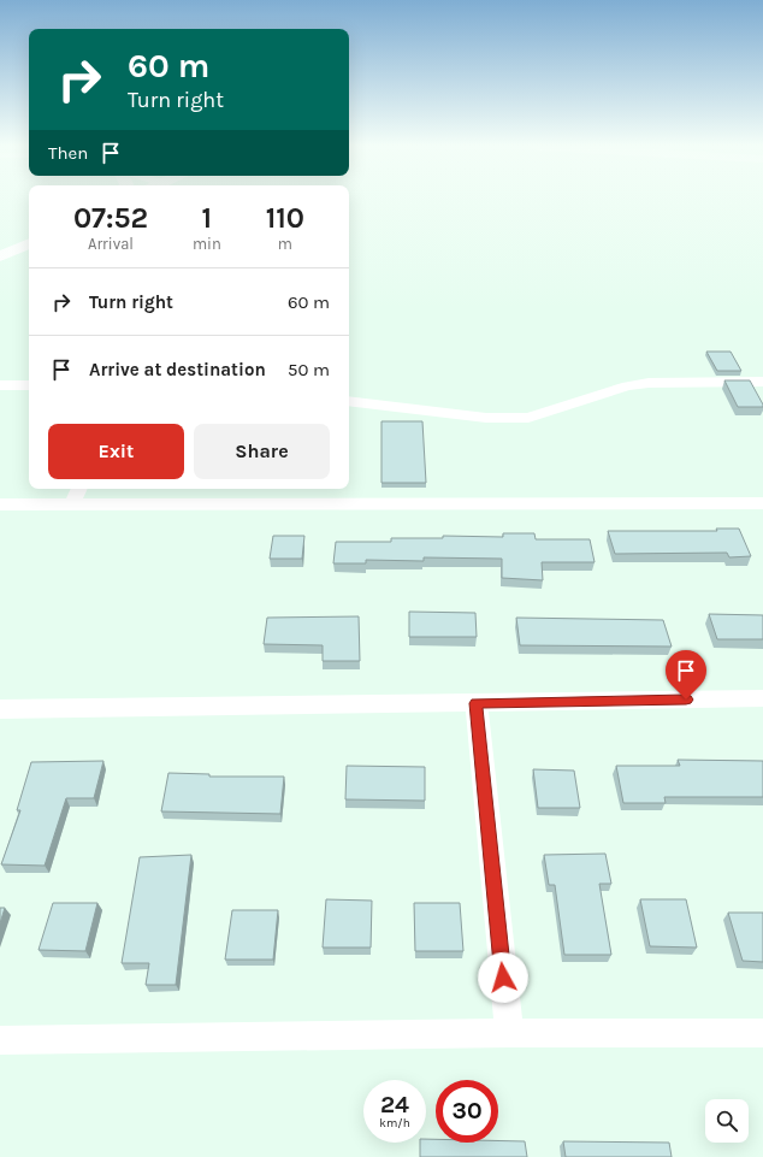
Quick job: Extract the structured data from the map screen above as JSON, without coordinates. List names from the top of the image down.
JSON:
{
  "page": {
    "turn": ["60 m", "Turn right"],
    "then": "Then",
    "eta": [
      "07:52",
      "Arrival",
      "1",
      "min",
      "110",
      "m"
    ],
    "list": [
      {
        "name": "Turn right",
        "value": "60 m"
      },
      {
        "name": "Arrive at destination",
        "value": "50 m"
      }
    ],
    "buttons": ["Exit", "Share"],
    "speed": "24 km/h",
    "limit": "30"
  }
}
